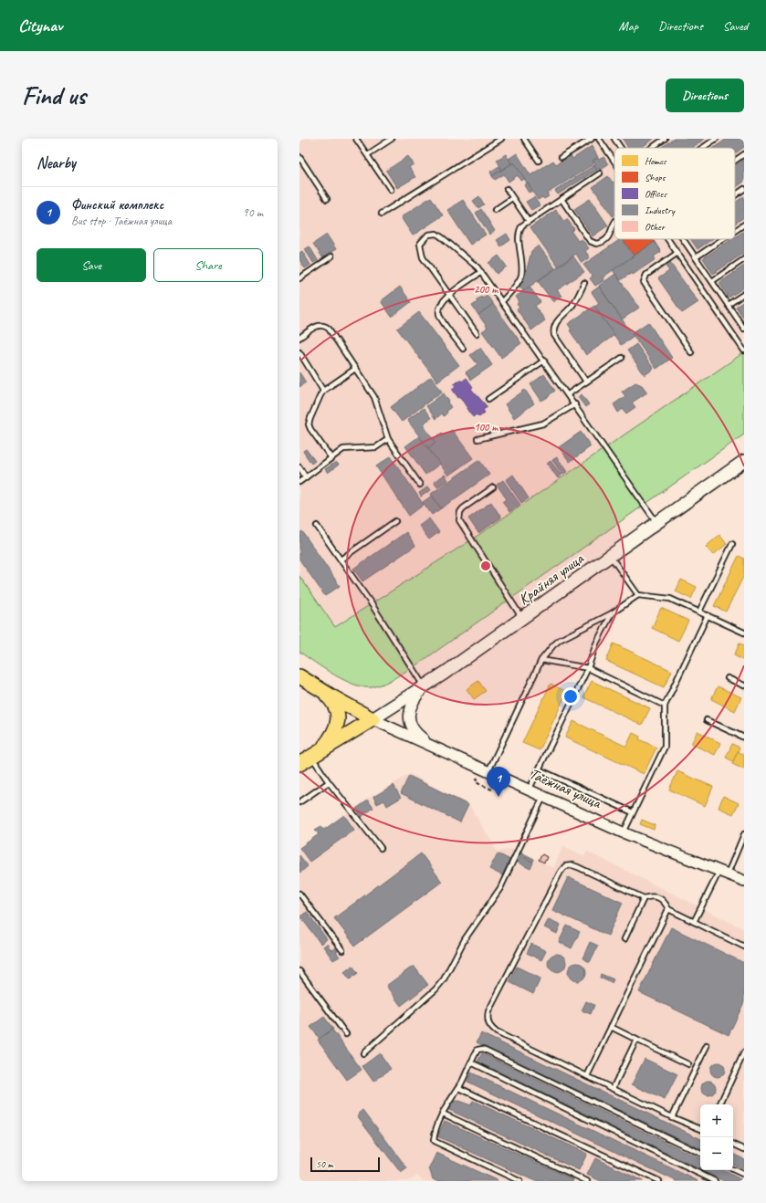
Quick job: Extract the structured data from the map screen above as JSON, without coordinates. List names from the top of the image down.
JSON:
{
  "streets": {
    "highway": ["Таёжная улица"],
    "main road": ["Крайняя улица"]
  },
  "crossings": [
    ["Крайняя улица", "Таёжная улица"]
  ],
  "legend": [
    "Homes",
    "Shops",
    "Offices",
    "Industry",
    "Other"
  ],
  "scale_bar": "50 m",
  "page": {
    "header": "Citynav",
    "nav": ["Map", "Directions", "Saved"],
    "buttons": [
      "Directions",
      ["Save", "Share"]
    ],
    "title": "Find us",
    "heading": "Nearby",
    "list": [
      {
        "mark": "1",
        "name": "Финский комплекс",
        "note": "Bus stop · Таёжная улица",
        "value": "90 m"
      }
    ],
    "pins": "1",
    "map_buttons": ["+", "−"],
    "scale": "50 m"
  },
  "rings": ["200 m", "100 m"]
}
